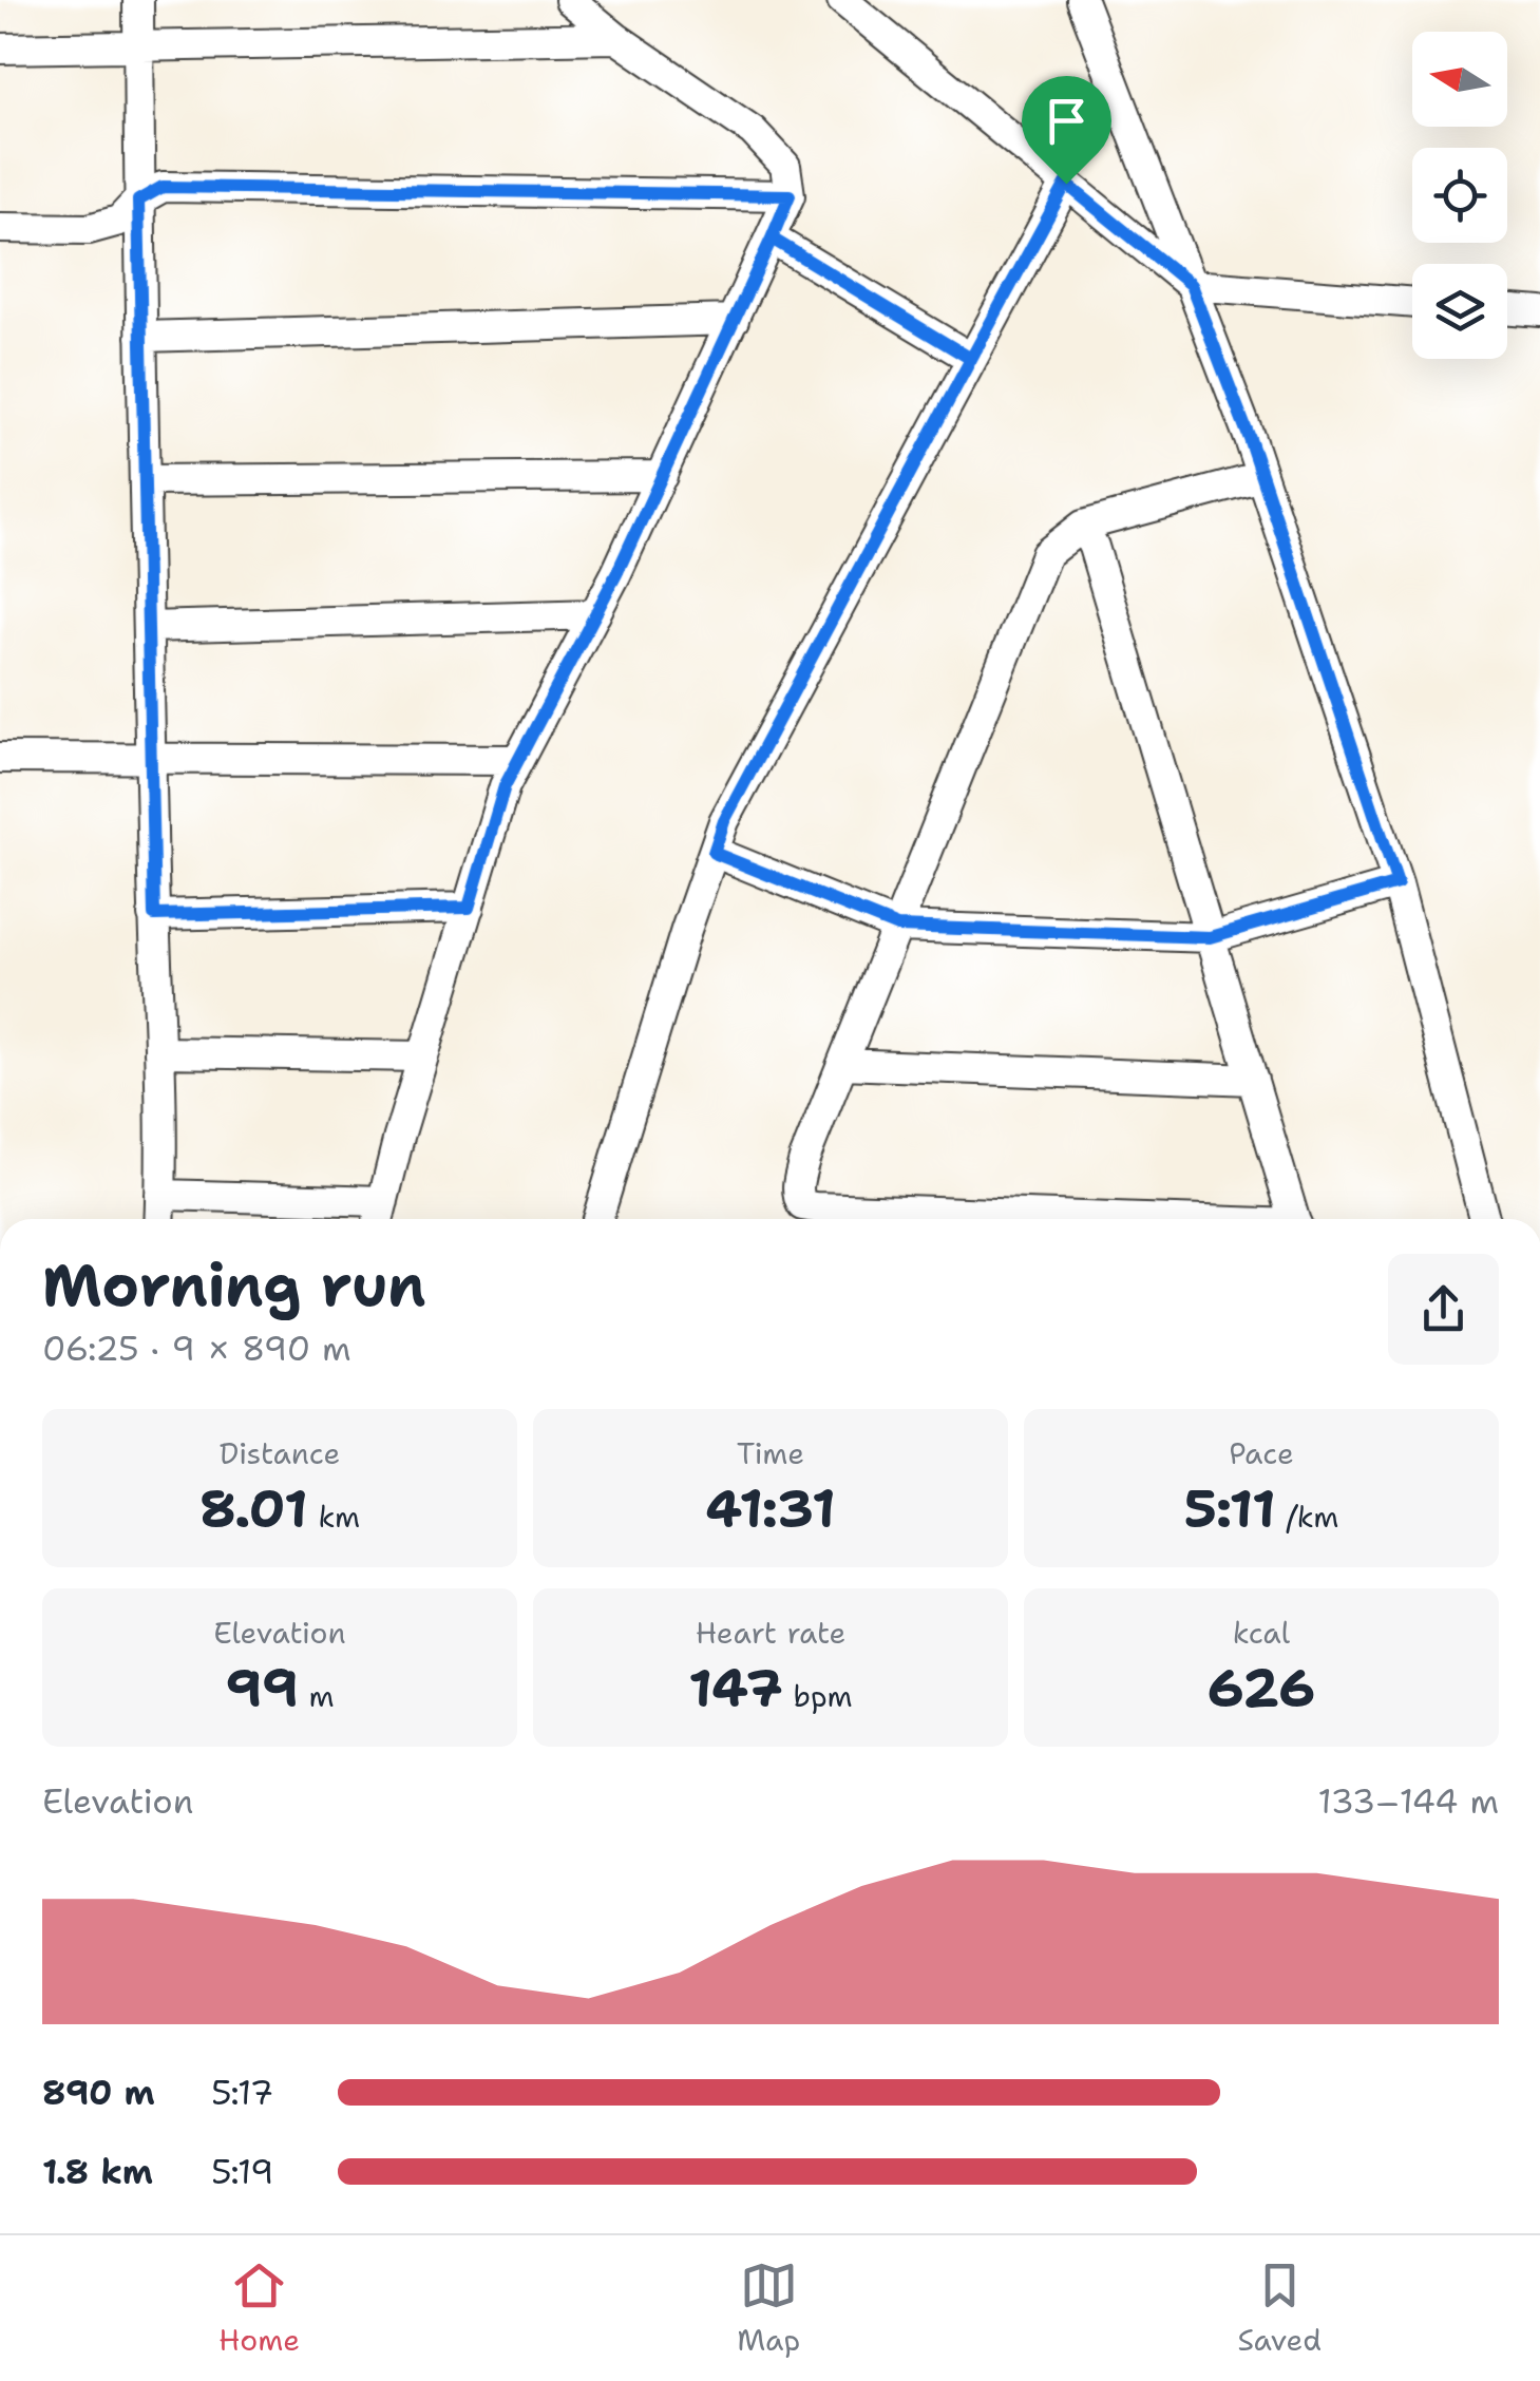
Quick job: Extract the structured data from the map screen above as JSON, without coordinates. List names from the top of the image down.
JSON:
{
  "north": "left",
  "page": {
    "heading": ["Morning run", "06:25 · 9 × 890 m"],
    "stats": [
      ["Distance", "8.01 km"],
      ["Time", "41:31"],
      ["Pace", "5:11 /km"],
      ["Elevation", "99 m"],
      ["Heart rate", "147 bpm"],
      ["kcal", "626"]
    ],
    "chart": ["Elevation", "133–144 m"],
    "list": [
      {
        "name": "890 m",
        "note": "5:17"
      },
      {
        "name": "1.8 km",
        "note": "5:19"
      }
    ],
    "tabs": ["Home", "Map", "Saved"]
  }
}
